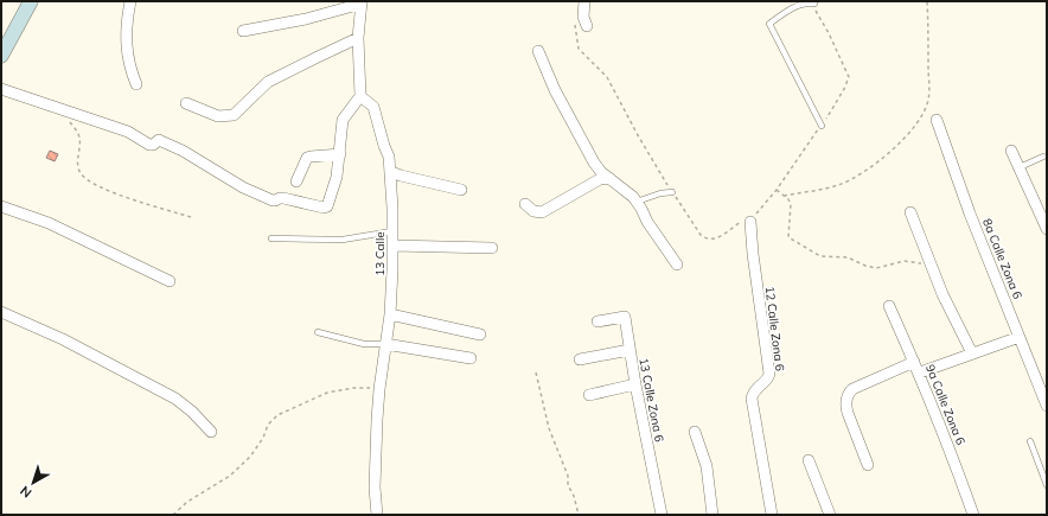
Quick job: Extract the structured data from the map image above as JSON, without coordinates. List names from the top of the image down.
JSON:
{
  "streets": {
    "street": [
      "13 Calle",
      "8a Calle Zona 6",
      "12 Calle Zona 6",
      "13 Calle Zona 6",
      "9a Calle Zona 6"
    ]
  },
  "north": "bottom left"
}
